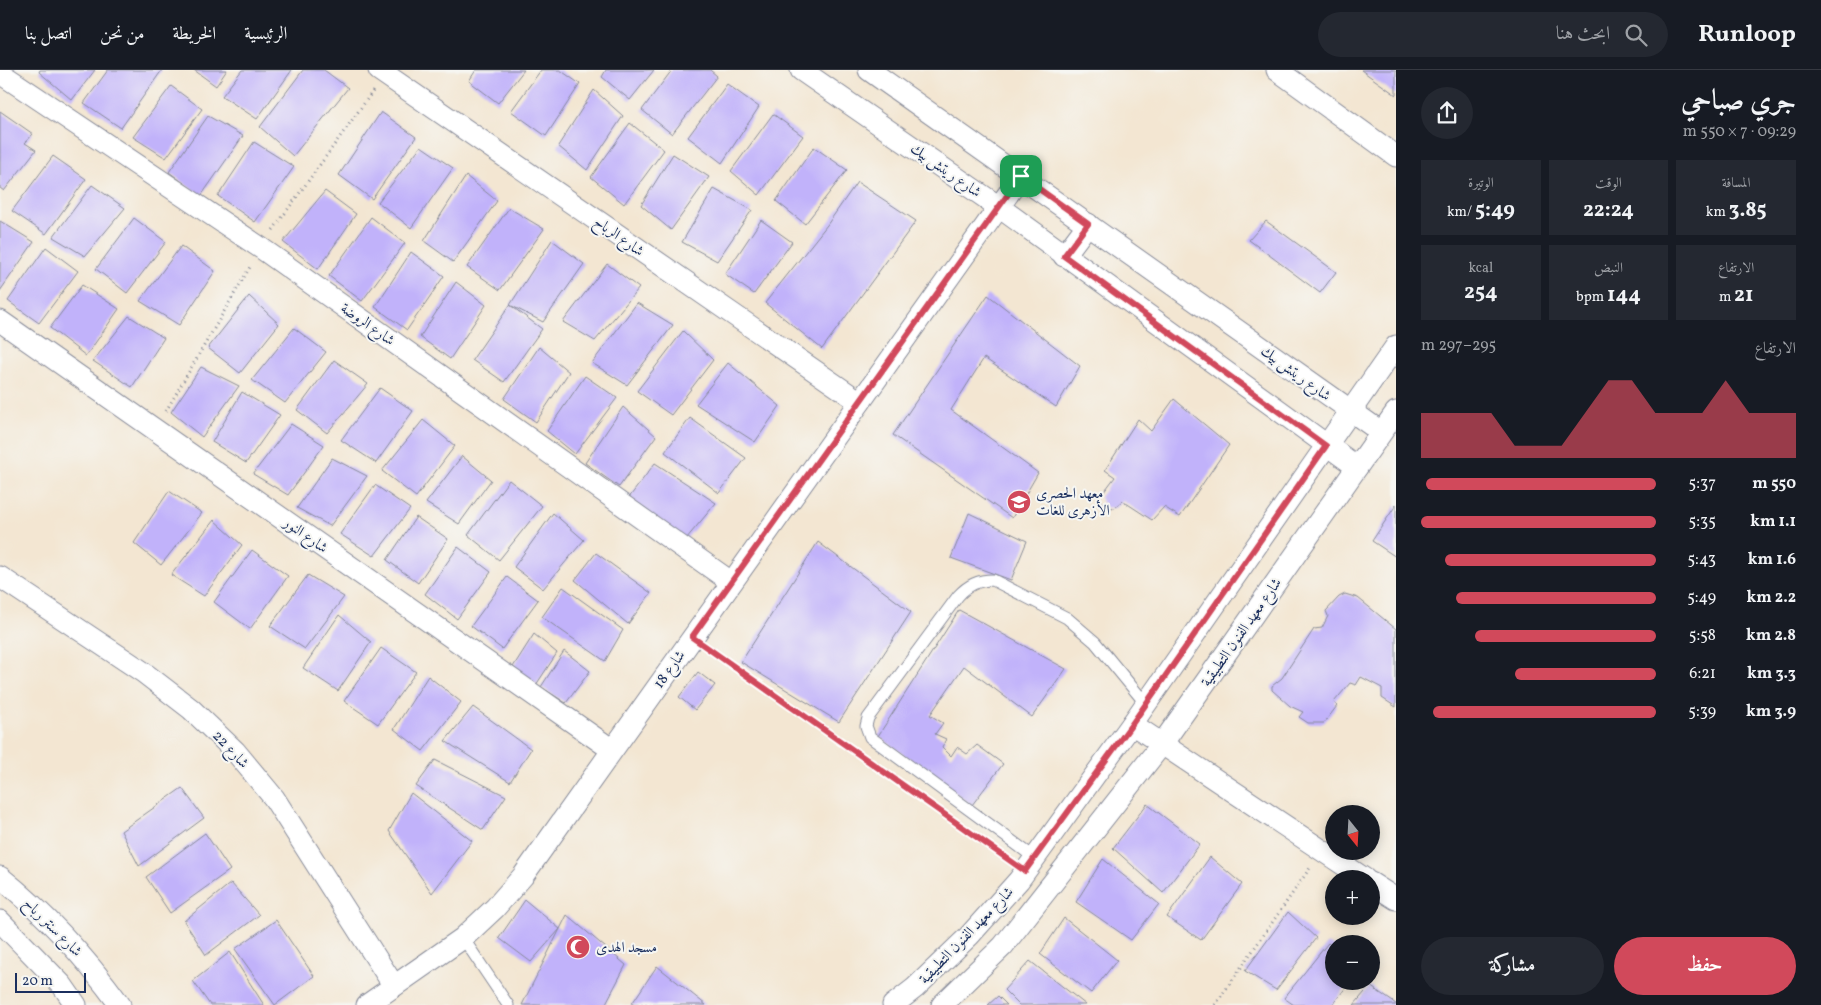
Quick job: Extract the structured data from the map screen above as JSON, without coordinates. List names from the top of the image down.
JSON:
{
  "streets": {
    "street": [
      "شارع ريتش بيك",
      "شارع الرباح",
      "شارع الروضة",
      "شارع النور",
      "شارع معهد الفنون التطبيقية",
      "شارع 18",
      "شارع 22",
      "شارع سنتر رباح"
    ]
  },
  "crossings": [
    ["شارع ريتش بيك", "شارع معهد الفنون التطبيقية"],
    ["شارع ريتش بيك", "شارع 18"],
    ["شارع الرباح", "شارع 18"],
    ["شارع الروضة", "شارع 18"],
    ["شارع النور", "شارع 18"],
    ["شارع 18", "شارع 22"]
  ],
  "places": {
    "school or university": ["معهد الحصرى الأزهرى للغات"],
    "mosque": ["مسجد الهدى"]
  },
  "scale_bar": "20 m",
  "north": "bottom",
  "page": {
    "header": "Runloop",
    "search": "ابحث هنا",
    "nav": [
      "الرئيسية",
      "الخريطة",
      "من نحن",
      "اتصل بنا"
    ],
    "heading": ["جري صباحي", "09:29 · 7 × 550 m"],
    "stats": [
      ["المسافة", "3.85 km"],
      ["الوقت", "22:24"],
      ["الوتيرة", "5:49 /km"],
      ["الارتفاع", "21 m"],
      ["النبض", "144 bpm"],
      ["kcal", "254"]
    ],
    "chart": ["الارتفاع", "295–297 m"],
    "list": [
      {
        "name": "550 m",
        "note": "5:37"
      },
      {
        "name": "1.1 km",
        "note": "5:35"
      },
      {
        "name": "1.6 km",
        "note": "5:43"
      },
      {
        "name": "2.2 km",
        "note": "5:49"
      },
      {
        "name": "2.8 km",
        "note": "5:58"
      },
      {
        "name": "3.3 km",
        "note": "6:21"
      },
      {
        "name": "3.9 km",
        "note": "5:39"
      }
    ],
    "map_buttons": ["+", "−"],
    "buttons": ["حفظ", "مشاركة"],
    "scale": "20 m"
  }
}
